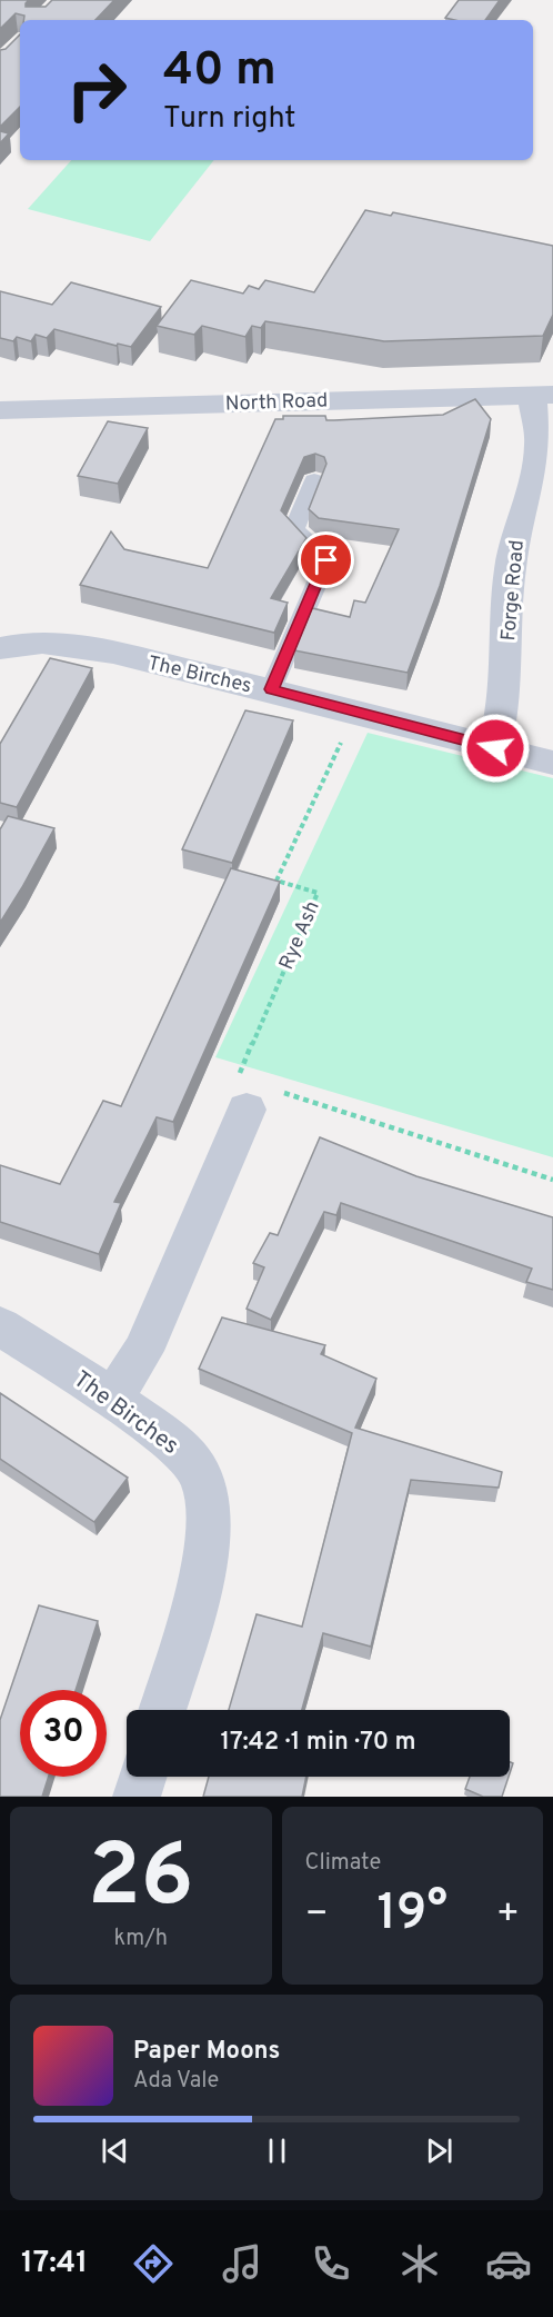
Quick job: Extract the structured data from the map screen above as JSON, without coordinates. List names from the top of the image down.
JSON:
{
  "streets": {
    "street": ["North Road", "Forge Road", "The Birches"],
    "path": ["Rye Ash"]
  },
  "crossings": [
    ["North Road", "Forge Road"],
    ["Forge Road", "The Birches"],
    ["The Birches", "Rye Ash"]
  ],
  "page": {
    "turn": ["40 m", "Turn right"],
    "limit": "30",
    "trip": "17:42 · 1 min · 70 m",
    "tile": [
      ["26", "km/h"],
      "Climate"
    ],
    "heat": ["−", "19°", "+"],
    "song": ["Paper Moons", "Ada Vale"],
    "tabs": "17:41"
  }
}
